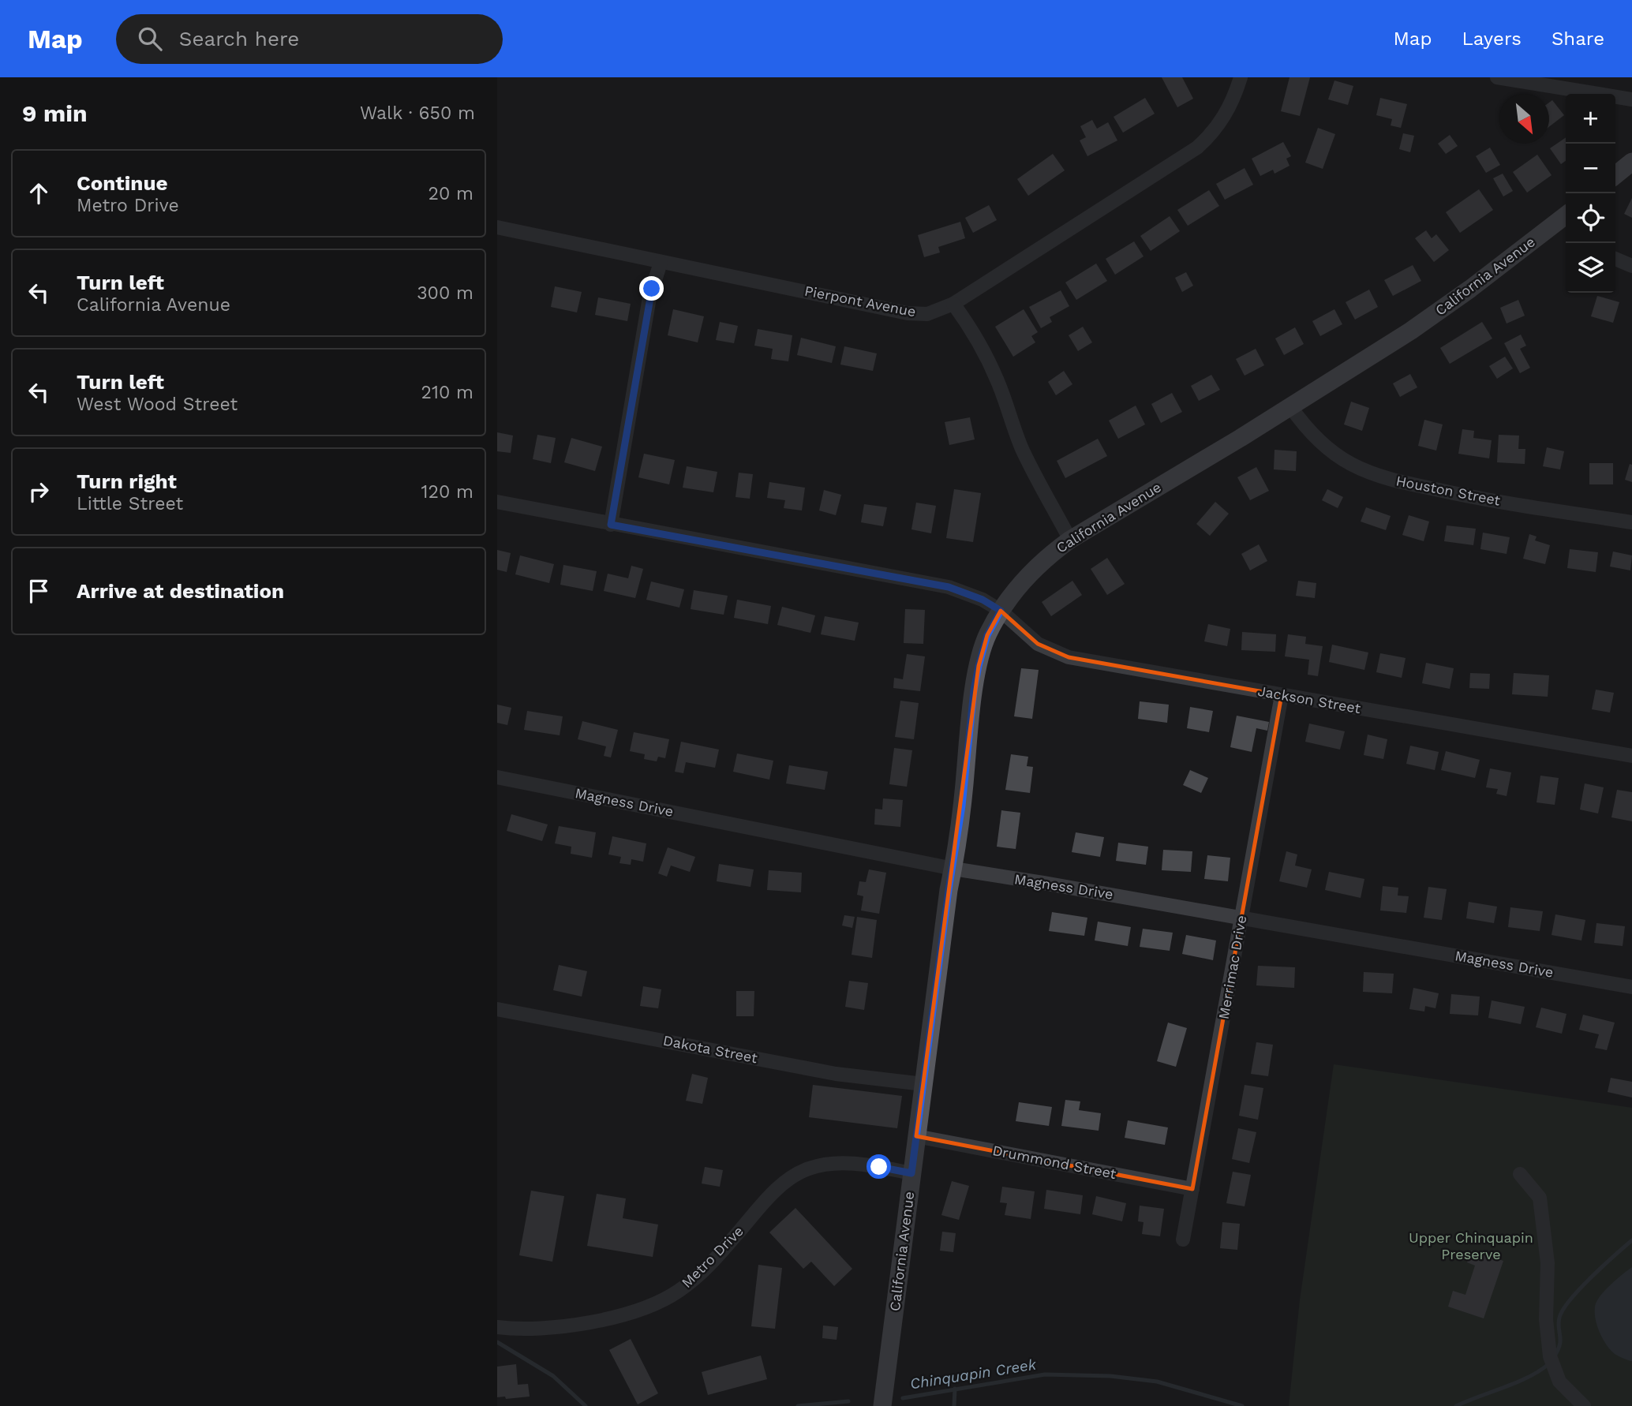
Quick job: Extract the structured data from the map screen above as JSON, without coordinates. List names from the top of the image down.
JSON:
{
  "streets": {
    "main road": ["California Avenue"],
    "street": [
      "Pierpont Avenue",
      "Houston Street",
      "Jackson Street",
      "Magness Drive",
      "Merrimac Drive",
      "Dakota Street",
      "Drummond Street",
      "Metro Drive"
    ]
  },
  "crossings": [
    ["California Avenue", "Houston Street"],
    ["California Avenue", "Jackson Street"],
    ["California Avenue", "Magness Drive"],
    ["California Avenue", "Dakota Street"],
    ["California Avenue", "Drummond Street"],
    ["California Avenue", "Metro Drive"],
    ["Jackson Street", "Merrimac Drive"],
    ["Magness Drive", "Merrimac Drive"],
    ["Merrimac Drive", "Drummond Street"]
  ],
  "water": ["Chinquapin Creek"],
  "parks": ["Upper Chinquapin Preserve"],
  "north": "bottom right",
  "page": {
    "header": "Map",
    "search": "Search here",
    "nav": ["Map", "Layers", "Share"],
    "heading": ["9 min", "Walk · 650 m"],
    "map_buttons": ["+", "−"],
    "list": [
      ["Continue", "Metro Drive", "20 m"],
      ["Turn left", "California Avenue", "300 m"],
      ["Turn left", "West Wood Street", "210 m"],
      ["Turn right", "Little Street", "120 m"],
      "Arrive at destination"
    ]
  }
}
